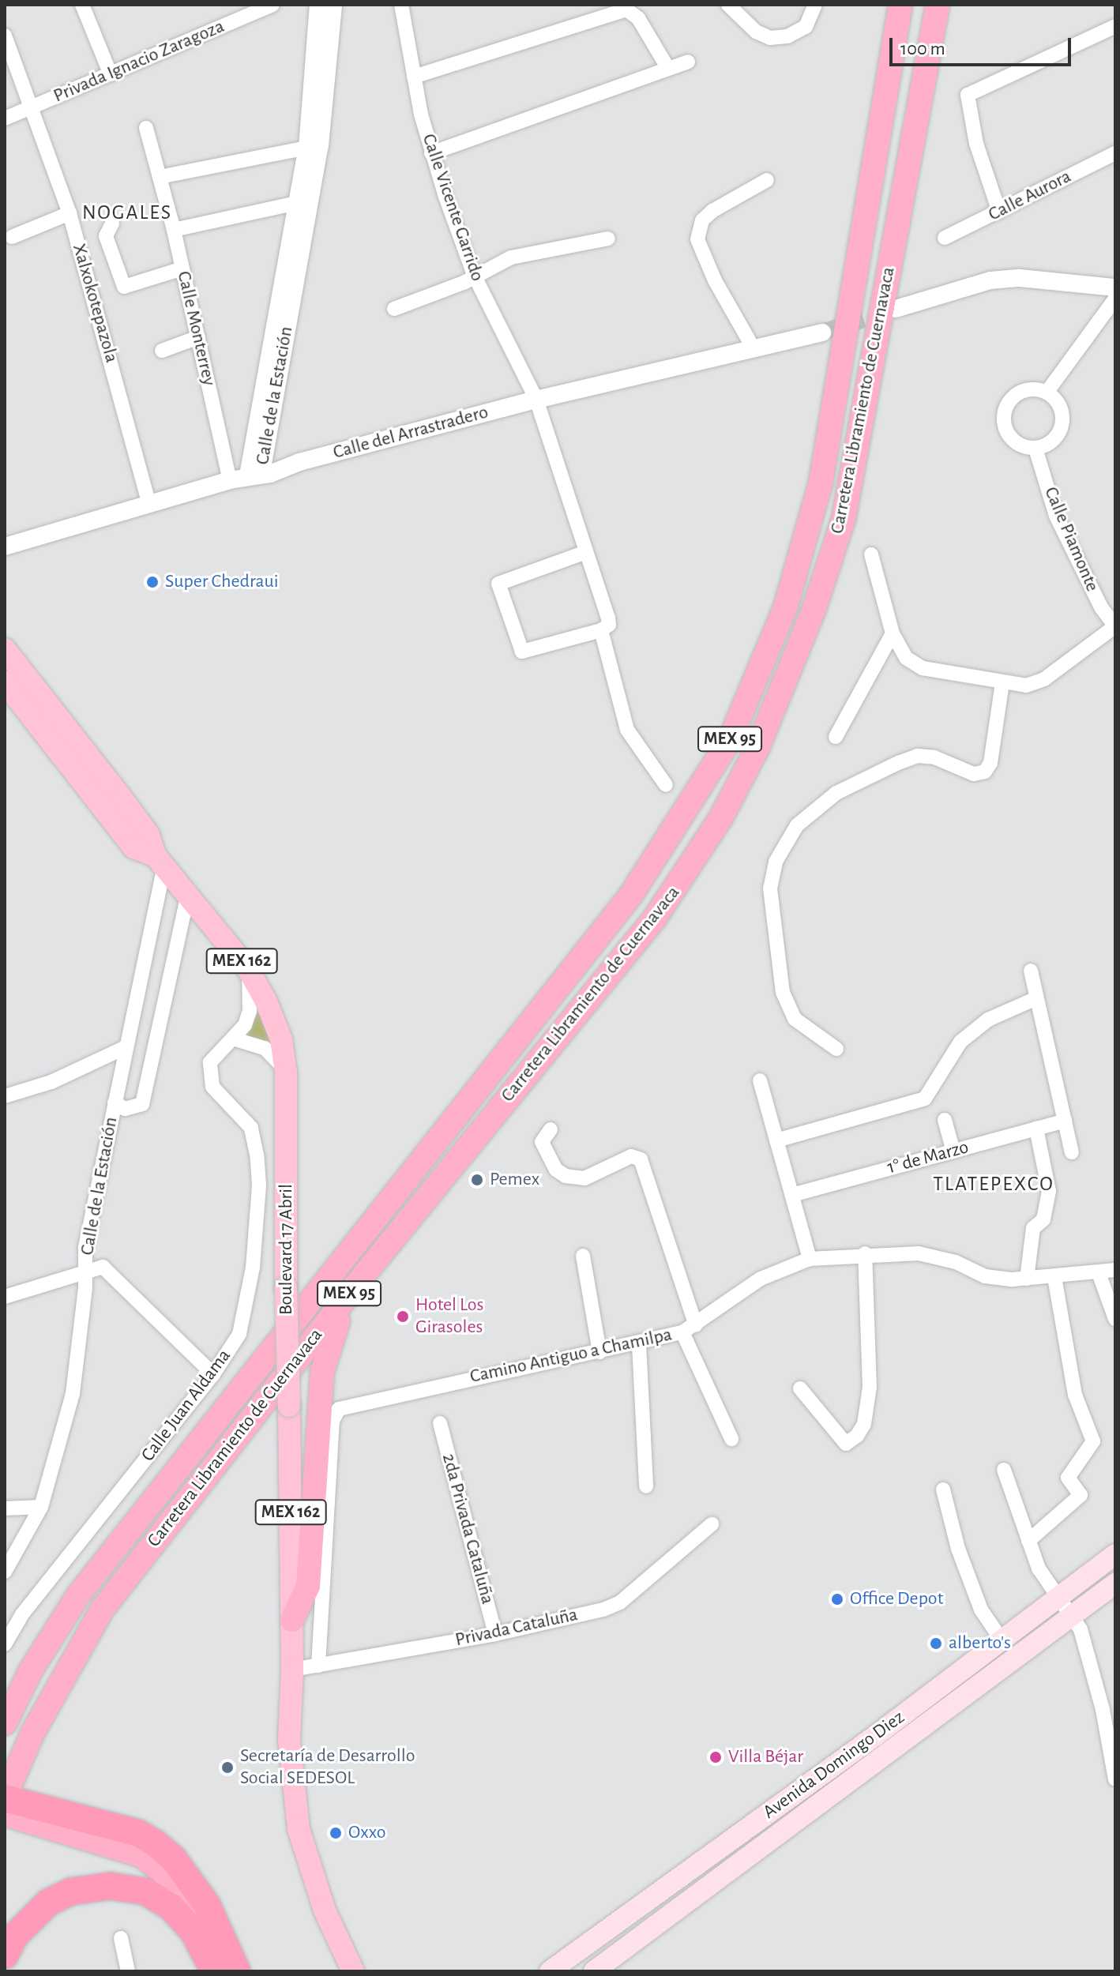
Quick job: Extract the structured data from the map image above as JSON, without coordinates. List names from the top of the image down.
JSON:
{
  "streets": {
    "highway": ["Carretera Libramiento de Cuernavaca", "MEX 95"],
    "main road": ["MEX 162", "Boulevard 17 Abril", "Avenida Domingo Diez"],
    "street": [
      "Privada Ignacio Zaragoza",
      "Calle Aurora",
      "Calle Vicente Garrido",
      "Xalxokotepazola",
      "Calle Monterrey",
      "Calle de la Estación",
      "Calle del Arrastradero",
      "Calle Piamonte",
      "1° de Marzo",
      "Camino Antiguo a Chamilpa",
      "Calle Juan Aldama",
      "2da Privada Cataluña",
      "Privada Cataluña"
    ]
  },
  "crossings": [
    ["Privada Ignacio Zaragoza", "Xalxokotepazola"],
    ["Calle Vicente Garrido", "Calle del Arrastradero"],
    ["Xalxokotepazola", "Calle del Arrastradero"],
    ["Calle Monterrey", "Calle del Arrastradero"],
    ["Calle de la Estación", "Calle del Arrastradero"],
    ["Calle de la Estación", "MEX 162"],
    ["Calle de la Estación", "Boulevard 17 Abril"],
    ["MEX 162", "Boulevard 17 Abril"],
    ["Boulevard 17 Abril", "Calle Juan Aldama"],
    ["Boulevard 17 Abril", "Privada Cataluña"],
    ["Camino Antiguo a Chamilpa", "Privada Cataluña"],
    ["2da Privada Cataluña", "Privada Cataluña"]
  ],
  "districts": ["NOGALES", "TLATEPEXCO"],
  "places": [
    "Super Chedraui",
    "Pemex",
    "Hotel Los Girasoles",
    "Office Depot",
    "alberto's",
    "Villa Béjar",
    "Secretaría de Desarrollo Social SEDESOL",
    "Oxxo"
  ],
  "scale_bar": "100 m"
}
